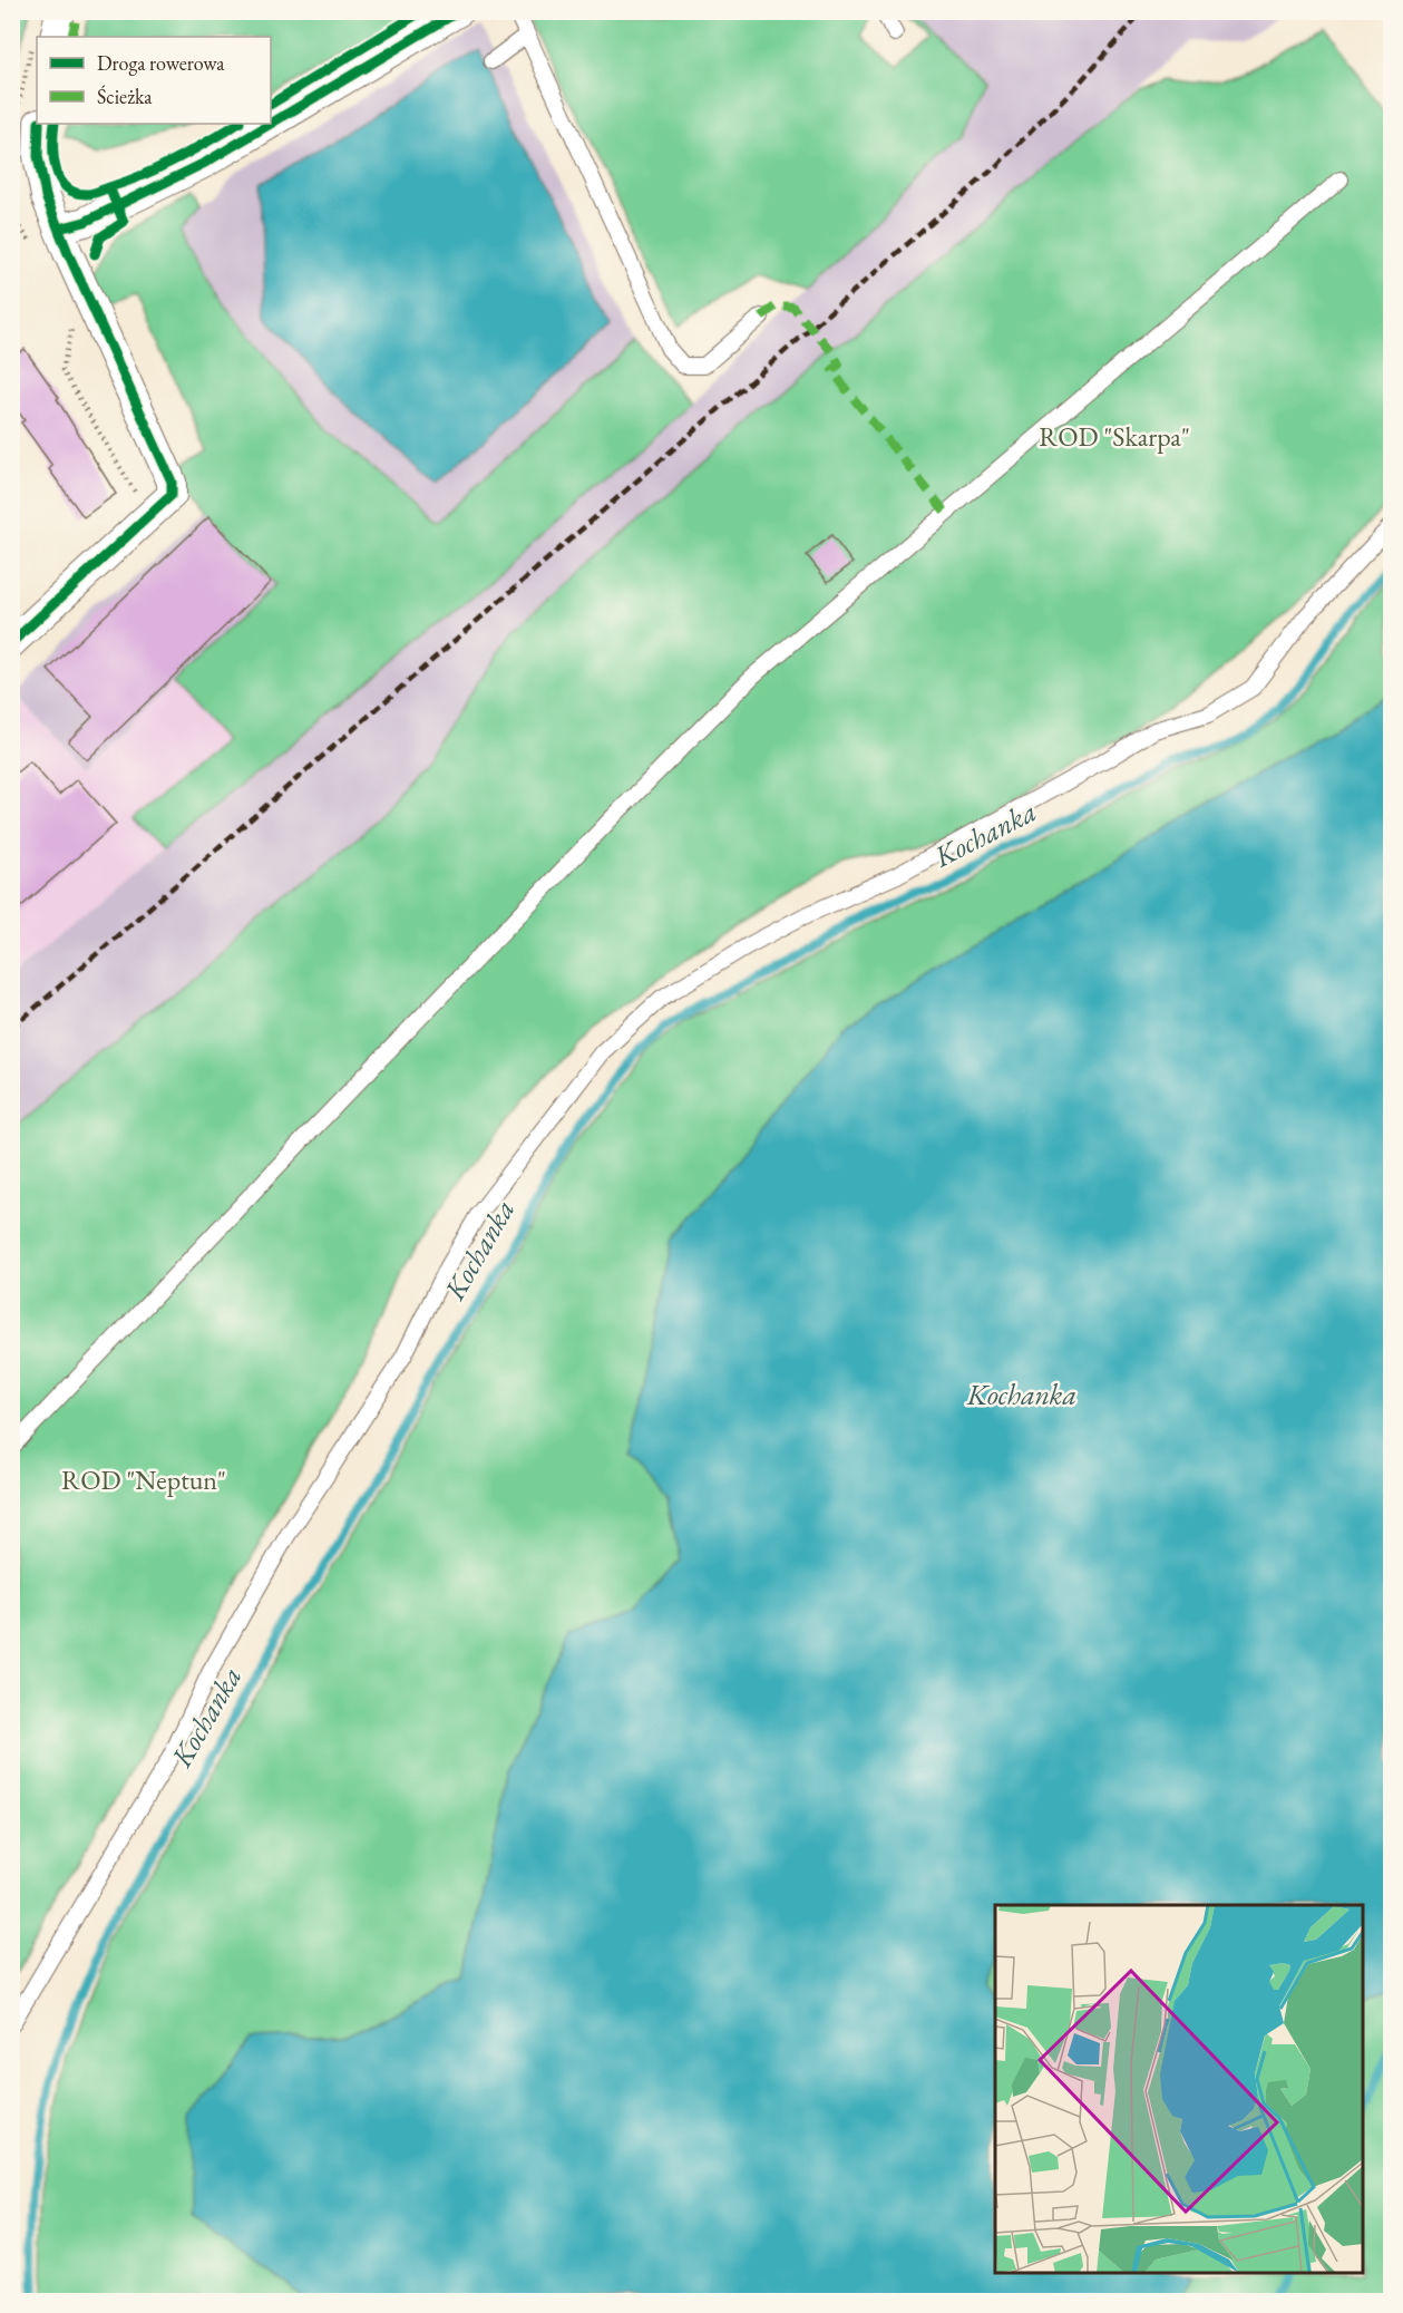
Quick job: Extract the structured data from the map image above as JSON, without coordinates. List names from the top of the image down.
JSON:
{
  "water": ["Kochanka"],
  "parks": ["ROD \"Skarpa\"", "ROD \"Neptun\""],
  "legend": ["Droga rowerowa", "Ścieżka"]
}
